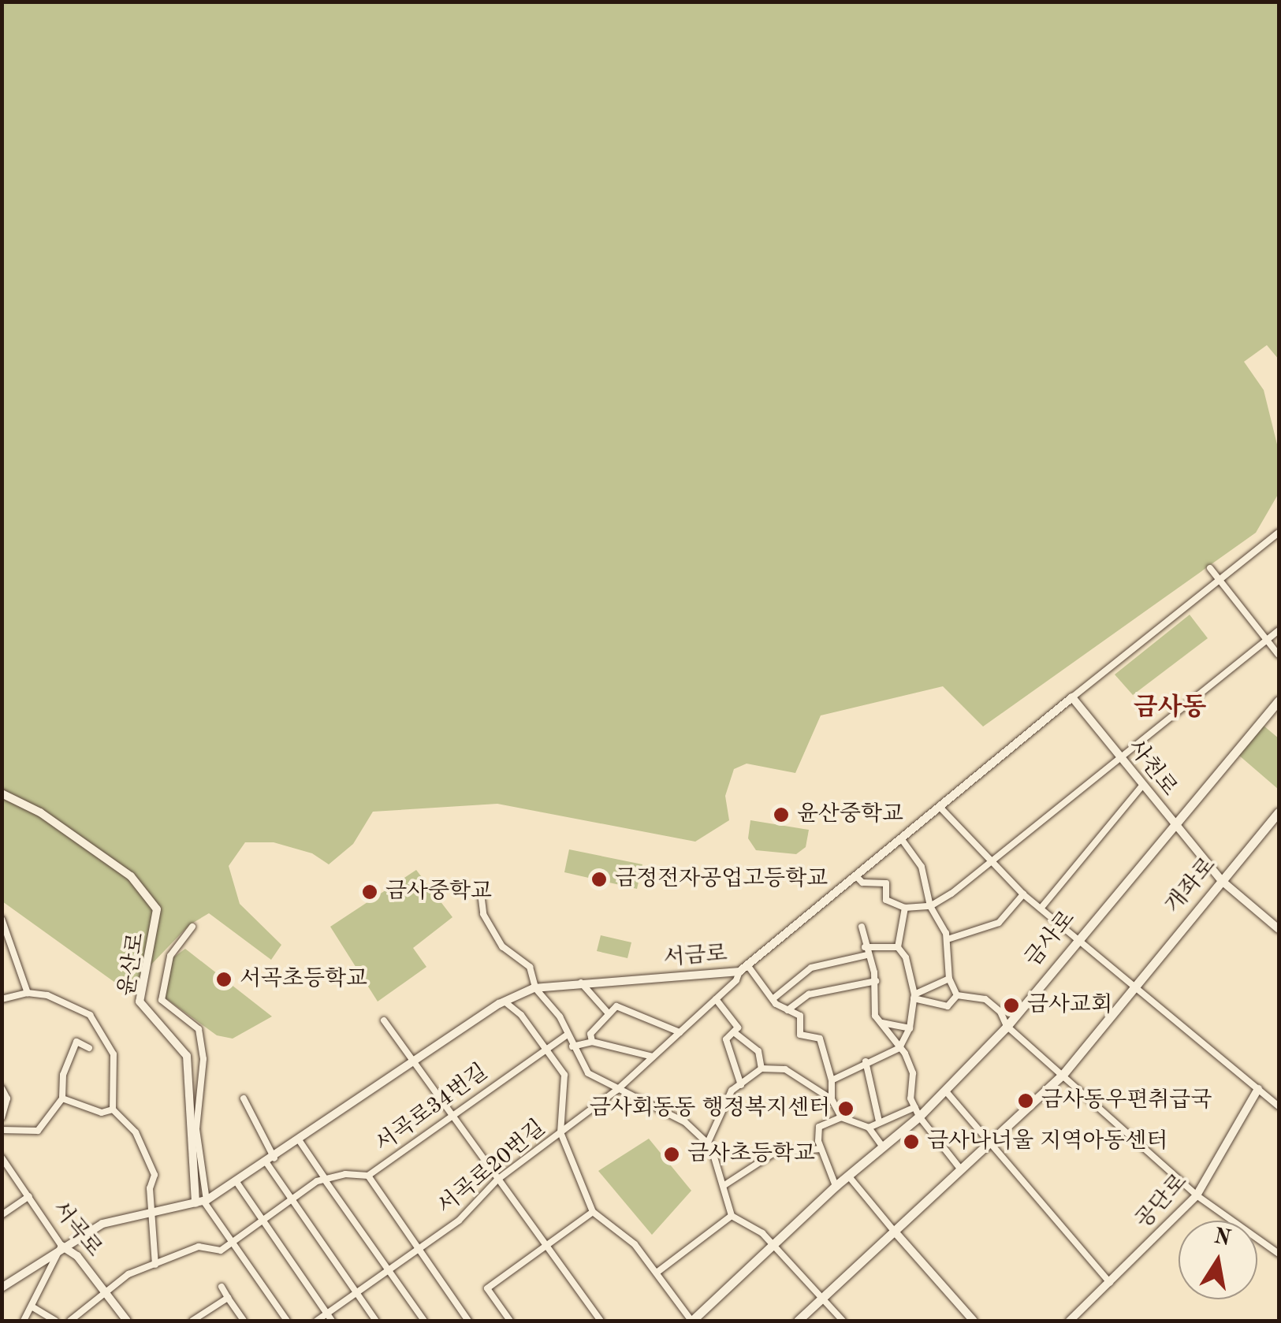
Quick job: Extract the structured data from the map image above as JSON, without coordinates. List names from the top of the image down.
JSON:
{
  "streets": {
    "main road": ["개좌로", "금사로"],
    "street": [
      "사천로",
      "서금로",
      "윤산로",
      "서곡로34번길",
      "서곡로20번길",
      "공단로",
      "서곡로"
    ]
  },
  "crossings": [
    ["사천로", "개좌로"],
    ["사천로", "금사로"],
    ["사천로", "서금로"],
    ["서금로", "윤산로"],
    ["서금로", "서곡로20번길"],
    ["서금로", "서곡로"],
    ["서곡로34번길", "서곡로"]
  ],
  "districts": ["금사동"],
  "places": [
    "윤산중학교",
    "금정전자공업고등학교",
    "금사중학교",
    "서곡초등학교",
    "금사교회",
    "금사동우편취급국",
    "금사회동동 행정복지센터",
    "금사나너울 지역아동센터",
    "금사초등학교"
  ],
  "north": "top"
}
